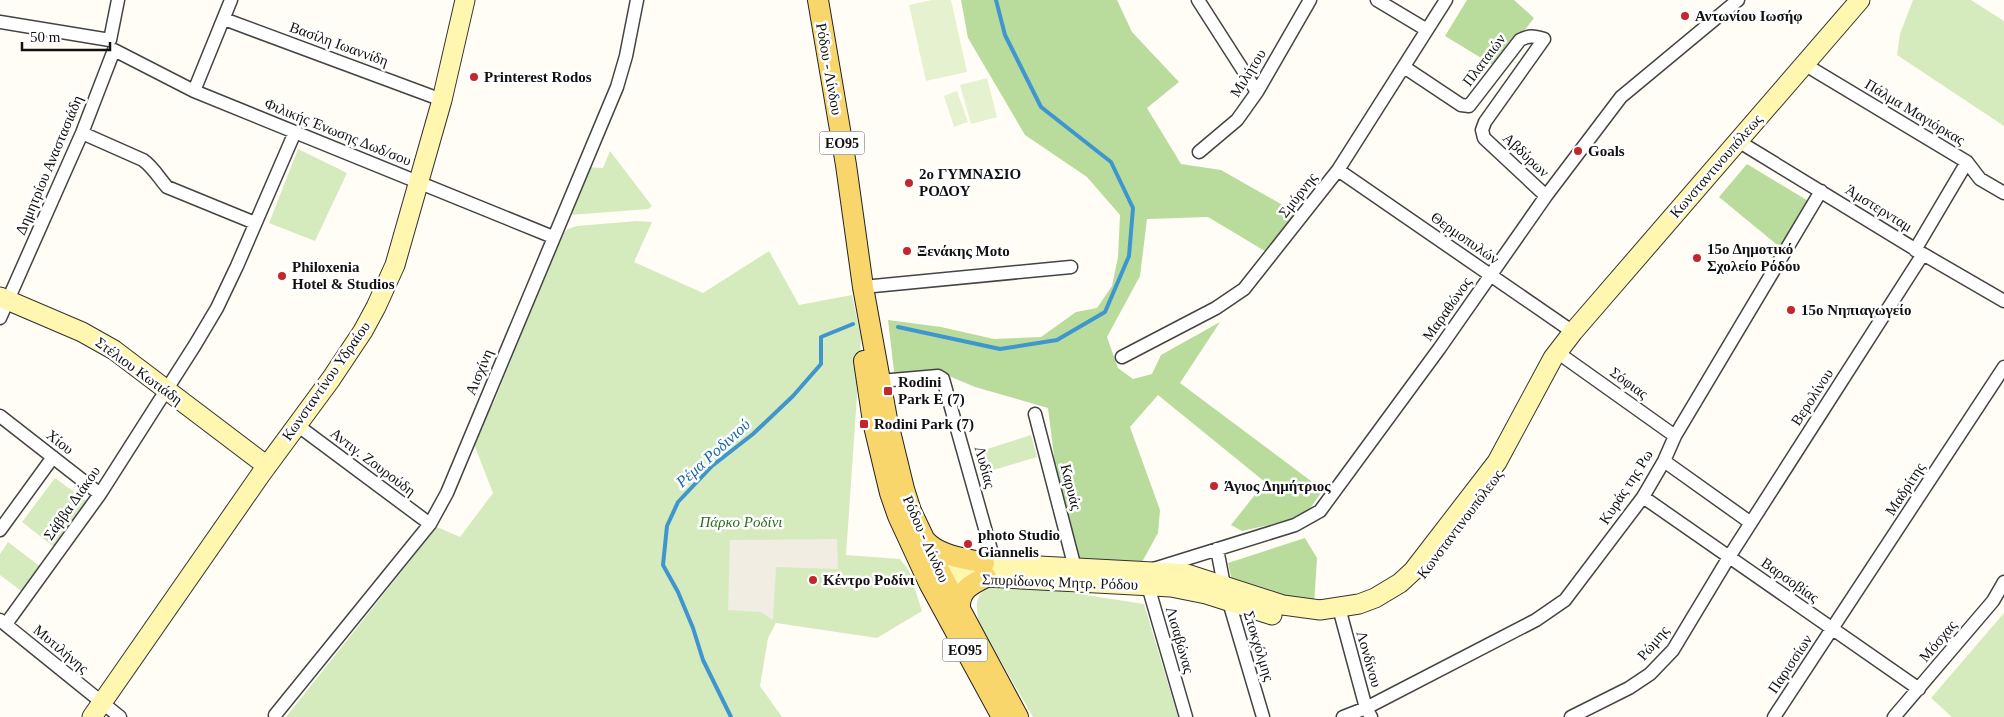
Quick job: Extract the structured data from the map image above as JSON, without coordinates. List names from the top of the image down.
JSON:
{
  "streets": {
    "main road": [
      "Ρόδου - Λίνδου",
      "ΕΟ95",
      "Κωνσταντινουπόλεως",
      "Στέλιου Κωτιάδη",
      "Κωνσταντίνου Υδραίου",
      "Σπυρίδωνος Μητρ. Ρόδου"
    ],
    "street": [
      "Βασίλη Ιωαννίδη",
      "Πλαταιών",
      "Μιλήτου",
      "Πάλμα Μαγιόρκας",
      "Φιλικής Ένωσης Δωδ/σου",
      "Αβδύρων",
      "Δημητρίου Αναστασιάδη",
      "Σμύρνης",
      "Άμστερνταμ",
      "Θερμοπυλών",
      "Μαραθώνος",
      "Αισχίνη",
      "Σόφιας",
      "Βερολίνου",
      "Χίου",
      "Αντιγ. Ζουρούδη",
      "Λυδίας",
      "Καρυάς",
      "Κυράς της Ρω",
      "Μαδρίτης",
      "Σάββα Διάκου",
      "Βαρσοβίας",
      "Λισαβώνας",
      "Μόσχας",
      "Ρώμης",
      "Στοκχόλμης",
      "Μυτιλήνης",
      "Λονδίνου",
      "Παρισσίων"
    ]
  },
  "crossings": [
    ["Βασίλη Ιωαννίδη", "Κωνσταντίνου Υδραίου"],
    ["Πλαταιών", "Αβδύρων"],
    ["Πλαταιών", "Σμύρνης"],
    ["Ρόδου - Λίνδου", "Λυδίας"],
    ["Ρόδου - Λίνδου", "Σπυρίδωνος Μητρ. Ρόδου"],
    ["Πάλμα Μαγιόρκας", "Κωνσταντινουπόλεως"],
    ["Πάλμα Μαγιόρκας", "Βερολίνου"],
    ["Φιλικής Ένωσης Δωδ/σου", "Δημητρίου Αναστασιάδη"],
    ["Φιλικής Ένωσης Δωδ/σου", "Αισχίνη"],
    ["Φιλικής Ένωσης Δωδ/σου", "Κωνσταντίνου Υδραίου"],
    ["Φιλικής Ένωσης Δωδ/σου", "Σάββα Διάκου"],
    ["Αβδύρων", "Μαραθώνος"],
    ["Δημητρίου Αναστασιάδη", "Στέλιου Κωτιάδη"],
    ["Κωνσταντινουπόλεως", "Άμστερνταμ"],
    ["Κωνσταντινουπόλεως", "Θερμοπυλών"],
    ["Κωνσταντινουπόλεως", "Μαραθώνος"],
    ["Κωνσταντινουπόλεως", "Σόφιας"],
    ["Κωνσταντινουπόλεως", "Σπυρίδωνος Μητρ. Ρόδου"],
    ["Κωνσταντινουπόλεως", "Λισαβώνας"],
    ["Κωνσταντινουπόλεως", "Στοκχόλμης"],
    ["Κωνσταντινουπόλεως", "Λονδίνου"],
    ["Σμύρνης", "Θερμοπυλών"],
    ["Άμστερνταμ", "Βερολίνου"],
    ["Άμστερνταμ", "Κυράς της Ρω"],
    ["Θερμοπυλών", "Μαραθώνος"],
    ["Μαραθώνος", "Σπυρίδωνος Μητρ. Ρόδου"],
    ["Μαραθώνος", "Λισαβώνας"],
    ["Μαραθώνος", "Στοκχόλμης"],
    ["Στέλιου Κωτιάδη", "Κωνσταντίνου Υδραίου"],
    ["Στέλιου Κωτιάδη", "Σάββα Διάκου"],
    ["Αισχίνη", "Αντιγ. Ζουρούδη"],
    ["Κωνσταντίνου Υδραίου", "Αντιγ. Ζουρούδη"],
    ["Κωνσταντίνου Υδραίου", "Μυτιλήνης"],
    ["Σόφιας", "Κυράς της Ρω"],
    ["Βερολίνου", "Βαρσοβίας"],
    ["Βερολίνου", "Ρώμης"],
    ["Χίου", "Σάββα Διάκου"],
    ["Λυδίας", "Σπυρίδωνος Μητρ. Ρόδου"],
    ["Καρυάς", "Σπυρίδωνος Μητρ. Ρόδου"],
    ["Κυράς της Ρω", "Βαρσοβίας"],
    ["Κυράς της Ρω", "Λονδίνου"],
    ["Μαδρίτης", "Βαρσοβίας"],
    ["Μαδρίτης", "Παρισσίων"],
    ["Σάββα Διάκου", "Μυτιλήνης"],
    ["Βαρσοβίας", "Μόσχας"],
    ["Βαρσοβίας", "Ρώμης"],
    ["Βαρσοβίας", "Παρισσίων"],
    ["Σπυρίδωνος Μητρ. Ρόδου", "Λισαβώνας"]
  ],
  "water": ["Ρέμα Ροδινιού"],
  "parks": ["Πάρκο Ροδίνι"],
  "places": {
    "other": [
      "Αντωνίου Ιωσήφ",
      "Printerest Rodos",
      "Goals",
      "2ο ΓΥΜΝΑΣΙΟ ΡΟΔΟΥ",
      "Ξενάκης Moto",
      "15ο Δημοτικό Σχολείο Ρόδου",
      "Philoxenia Hotel & Studios",
      "15ο Νηπιαγωγείο",
      "Άγιος Δημήτριος",
      "photo Studio Giannelis",
      "Κέντρο Ροδίνι"
    ],
    "transit": ["Rodini Park E (7)", "Rodini Park (7)"]
  },
  "scale_bar": "50 m"
}
